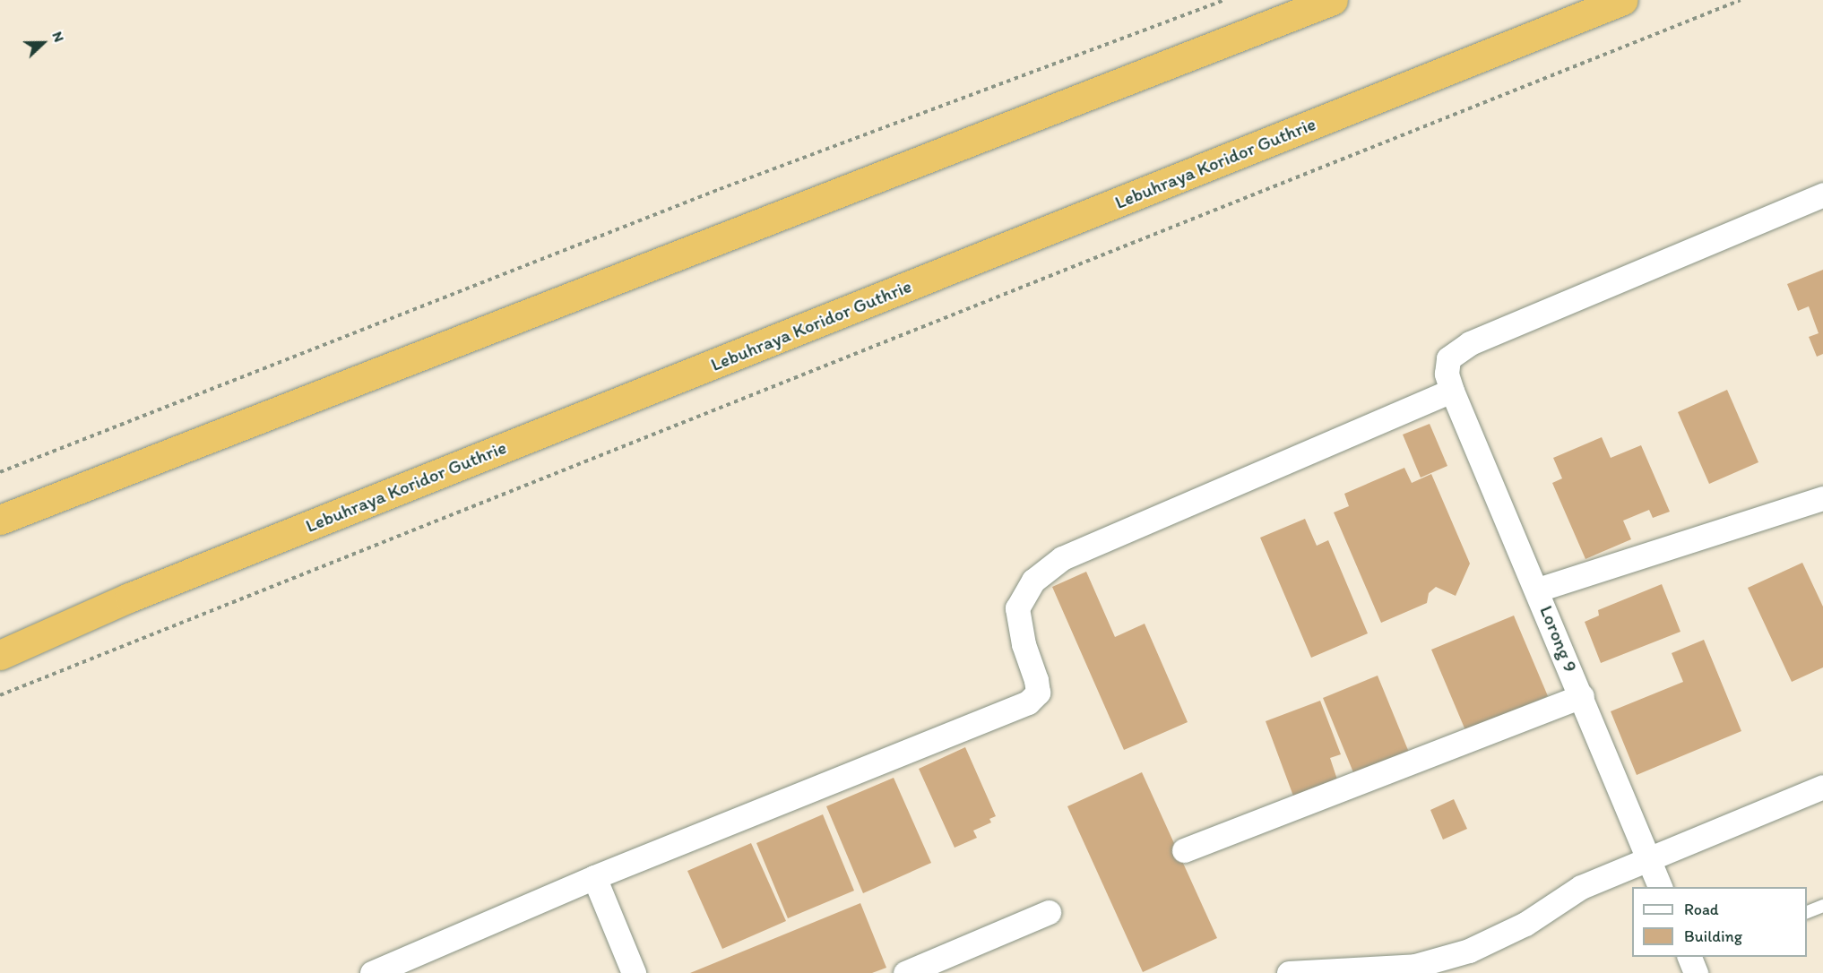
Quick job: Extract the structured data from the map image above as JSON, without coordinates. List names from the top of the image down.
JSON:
{
  "streets": {
    "highway": ["Lebuhraya Koridor Guthrie"],
    "street": ["Lorong 9"]
  },
  "legend": ["Road", "Building"],
  "north": "right"
}
